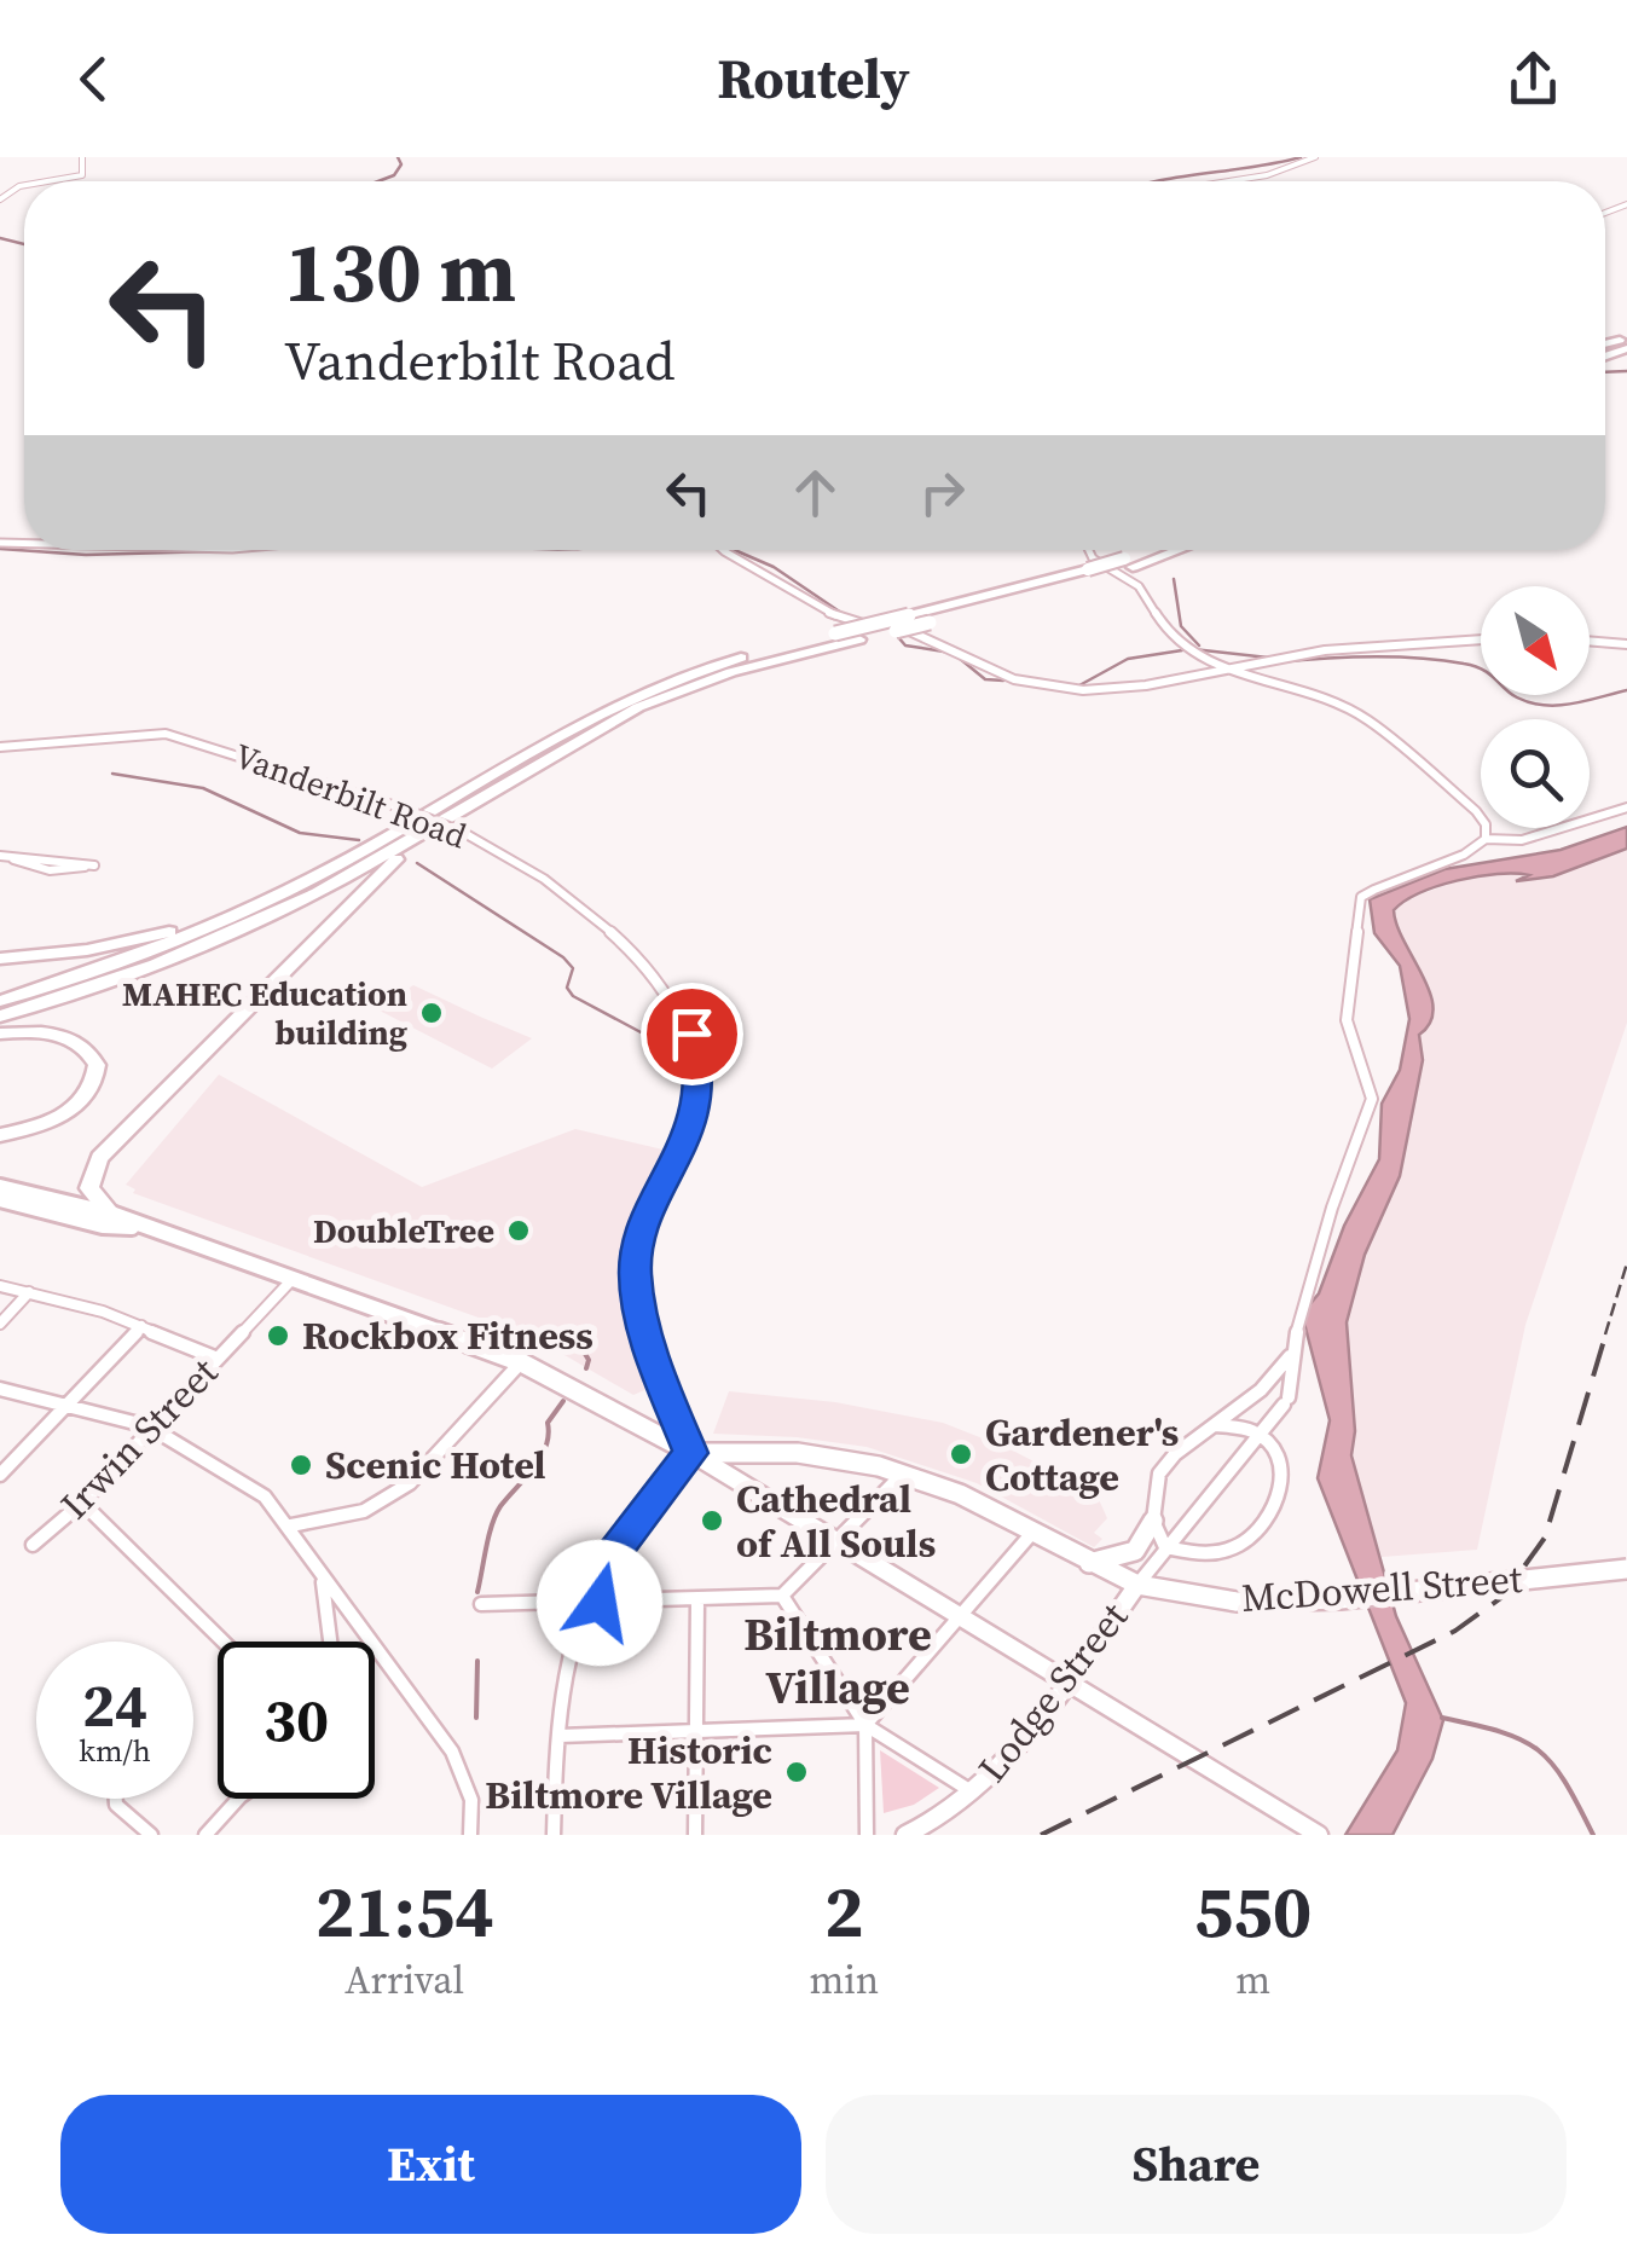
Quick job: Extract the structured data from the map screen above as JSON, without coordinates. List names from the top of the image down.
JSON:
{
  "streets": {
    "main road": ["McDowell Street", "Lodge Street"],
    "street": ["Vanderbilt Road", "Irwin Street"]
  },
  "crossings": [
    ["Vanderbilt Road", "McDowell Street"],
    ["McDowell Street", "Lodge Street"]
  ],
  "districts": ["Biltmore Village"],
  "places": [
    "MAHEC Education building",
    "DoubleTree",
    "Rockbox Fitness",
    "Gardener's Cottage",
    "Scenic Hotel",
    "Cathedral of All Souls",
    "Historic Biltmore Village"
  ],
  "north": "bottom right",
  "page": {
    "header": "Routely",
    "turn": ["130 m", "Vanderbilt Road"],
    "speed": "24 km/h",
    "limit": "30",
    "eta": [
      "21:54",
      "Arrival",
      "2",
      "min",
      "550",
      "m"
    ],
    "buttons": ["Exit", "Share"]
  }
}
